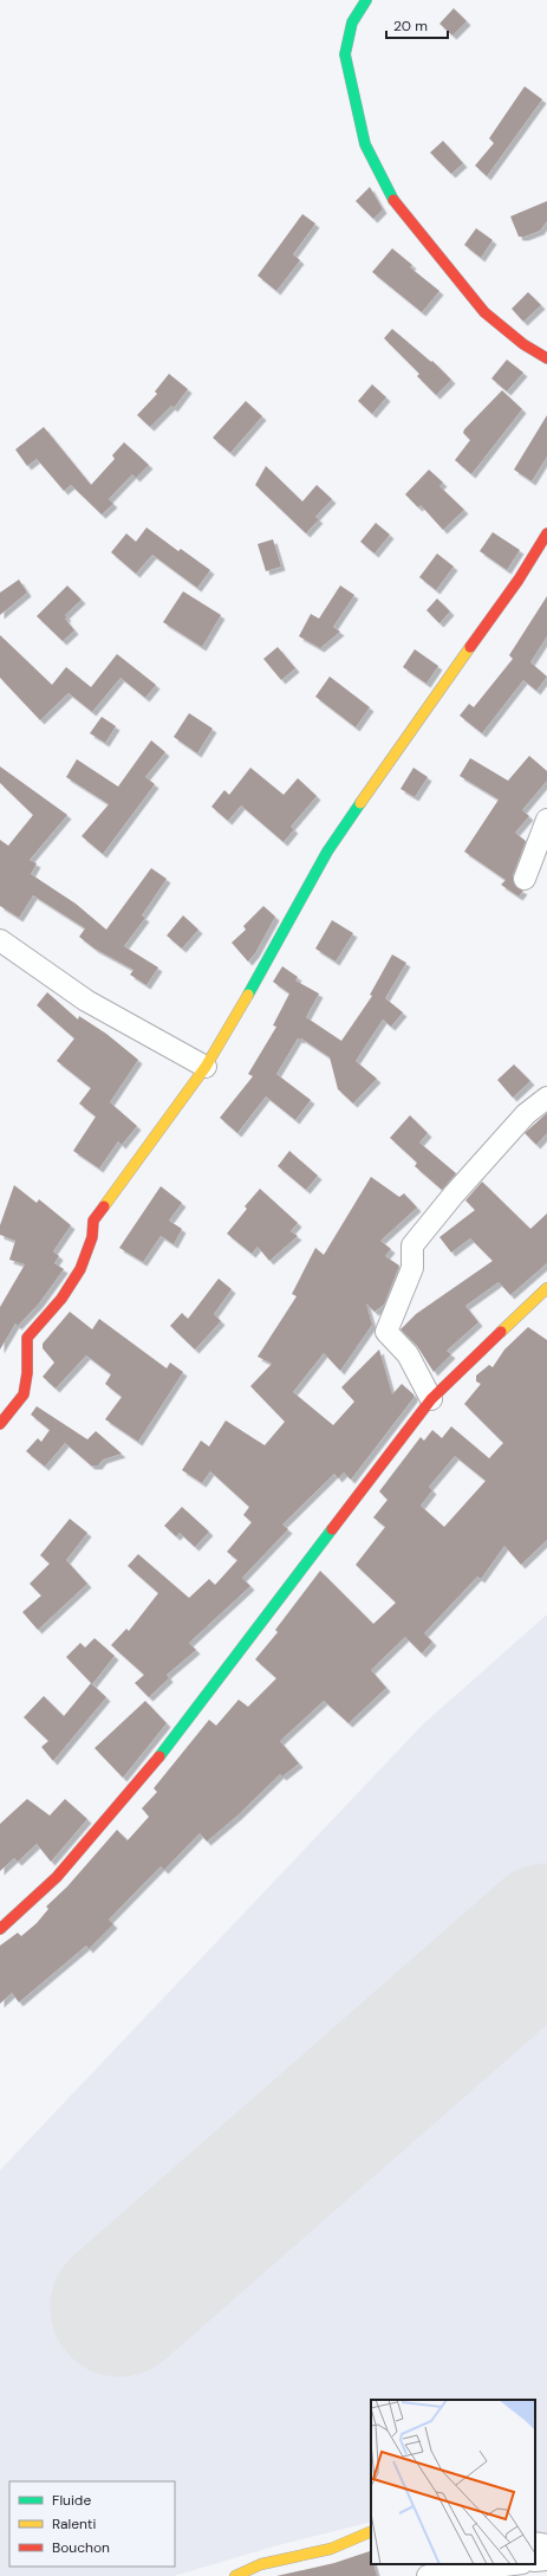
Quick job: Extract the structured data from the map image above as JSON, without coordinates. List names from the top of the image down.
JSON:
{
  "legend": ["Fluide", "Ralenti", "Bouchon"],
  "scale_bar": "20 m"
}
